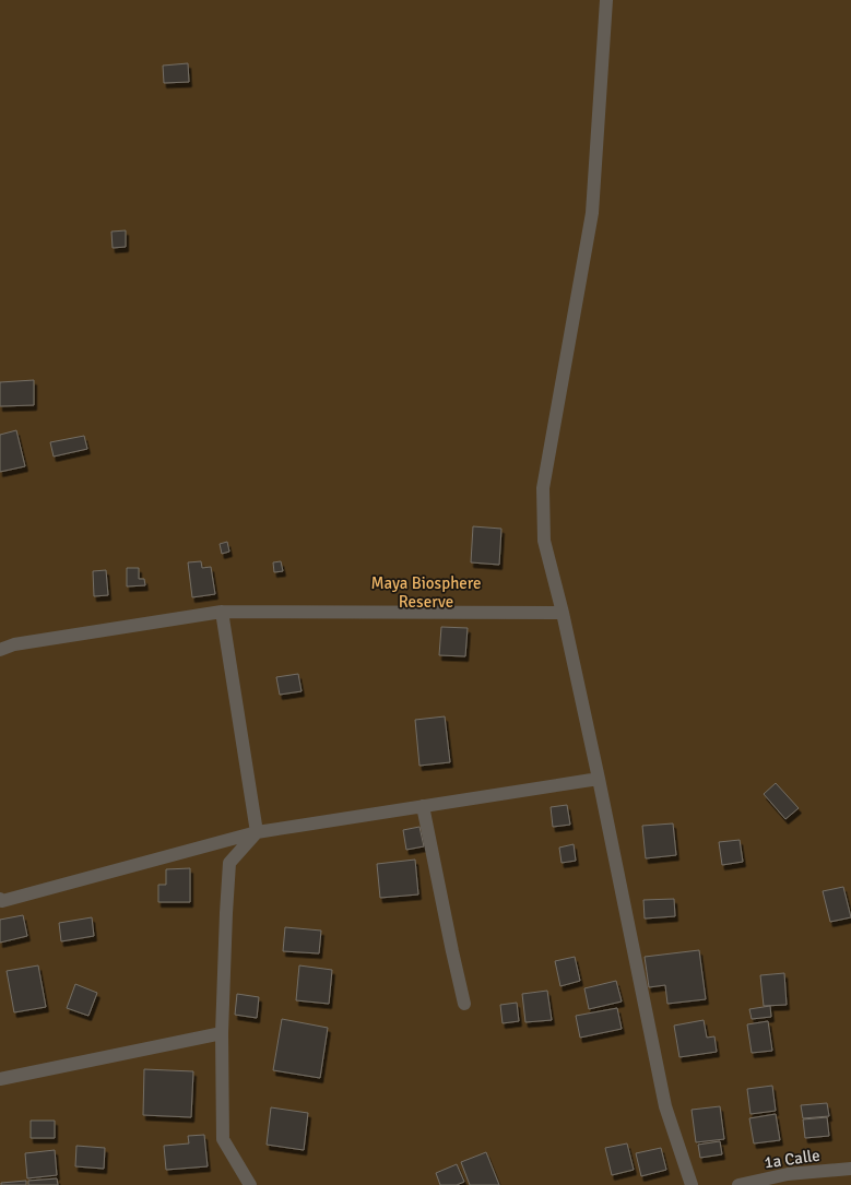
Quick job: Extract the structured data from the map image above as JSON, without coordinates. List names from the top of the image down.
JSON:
{
  "streets": {
    "street": ["1a Calle"]
  },
  "parks": ["Maya Biosphere Reserve"]
}
